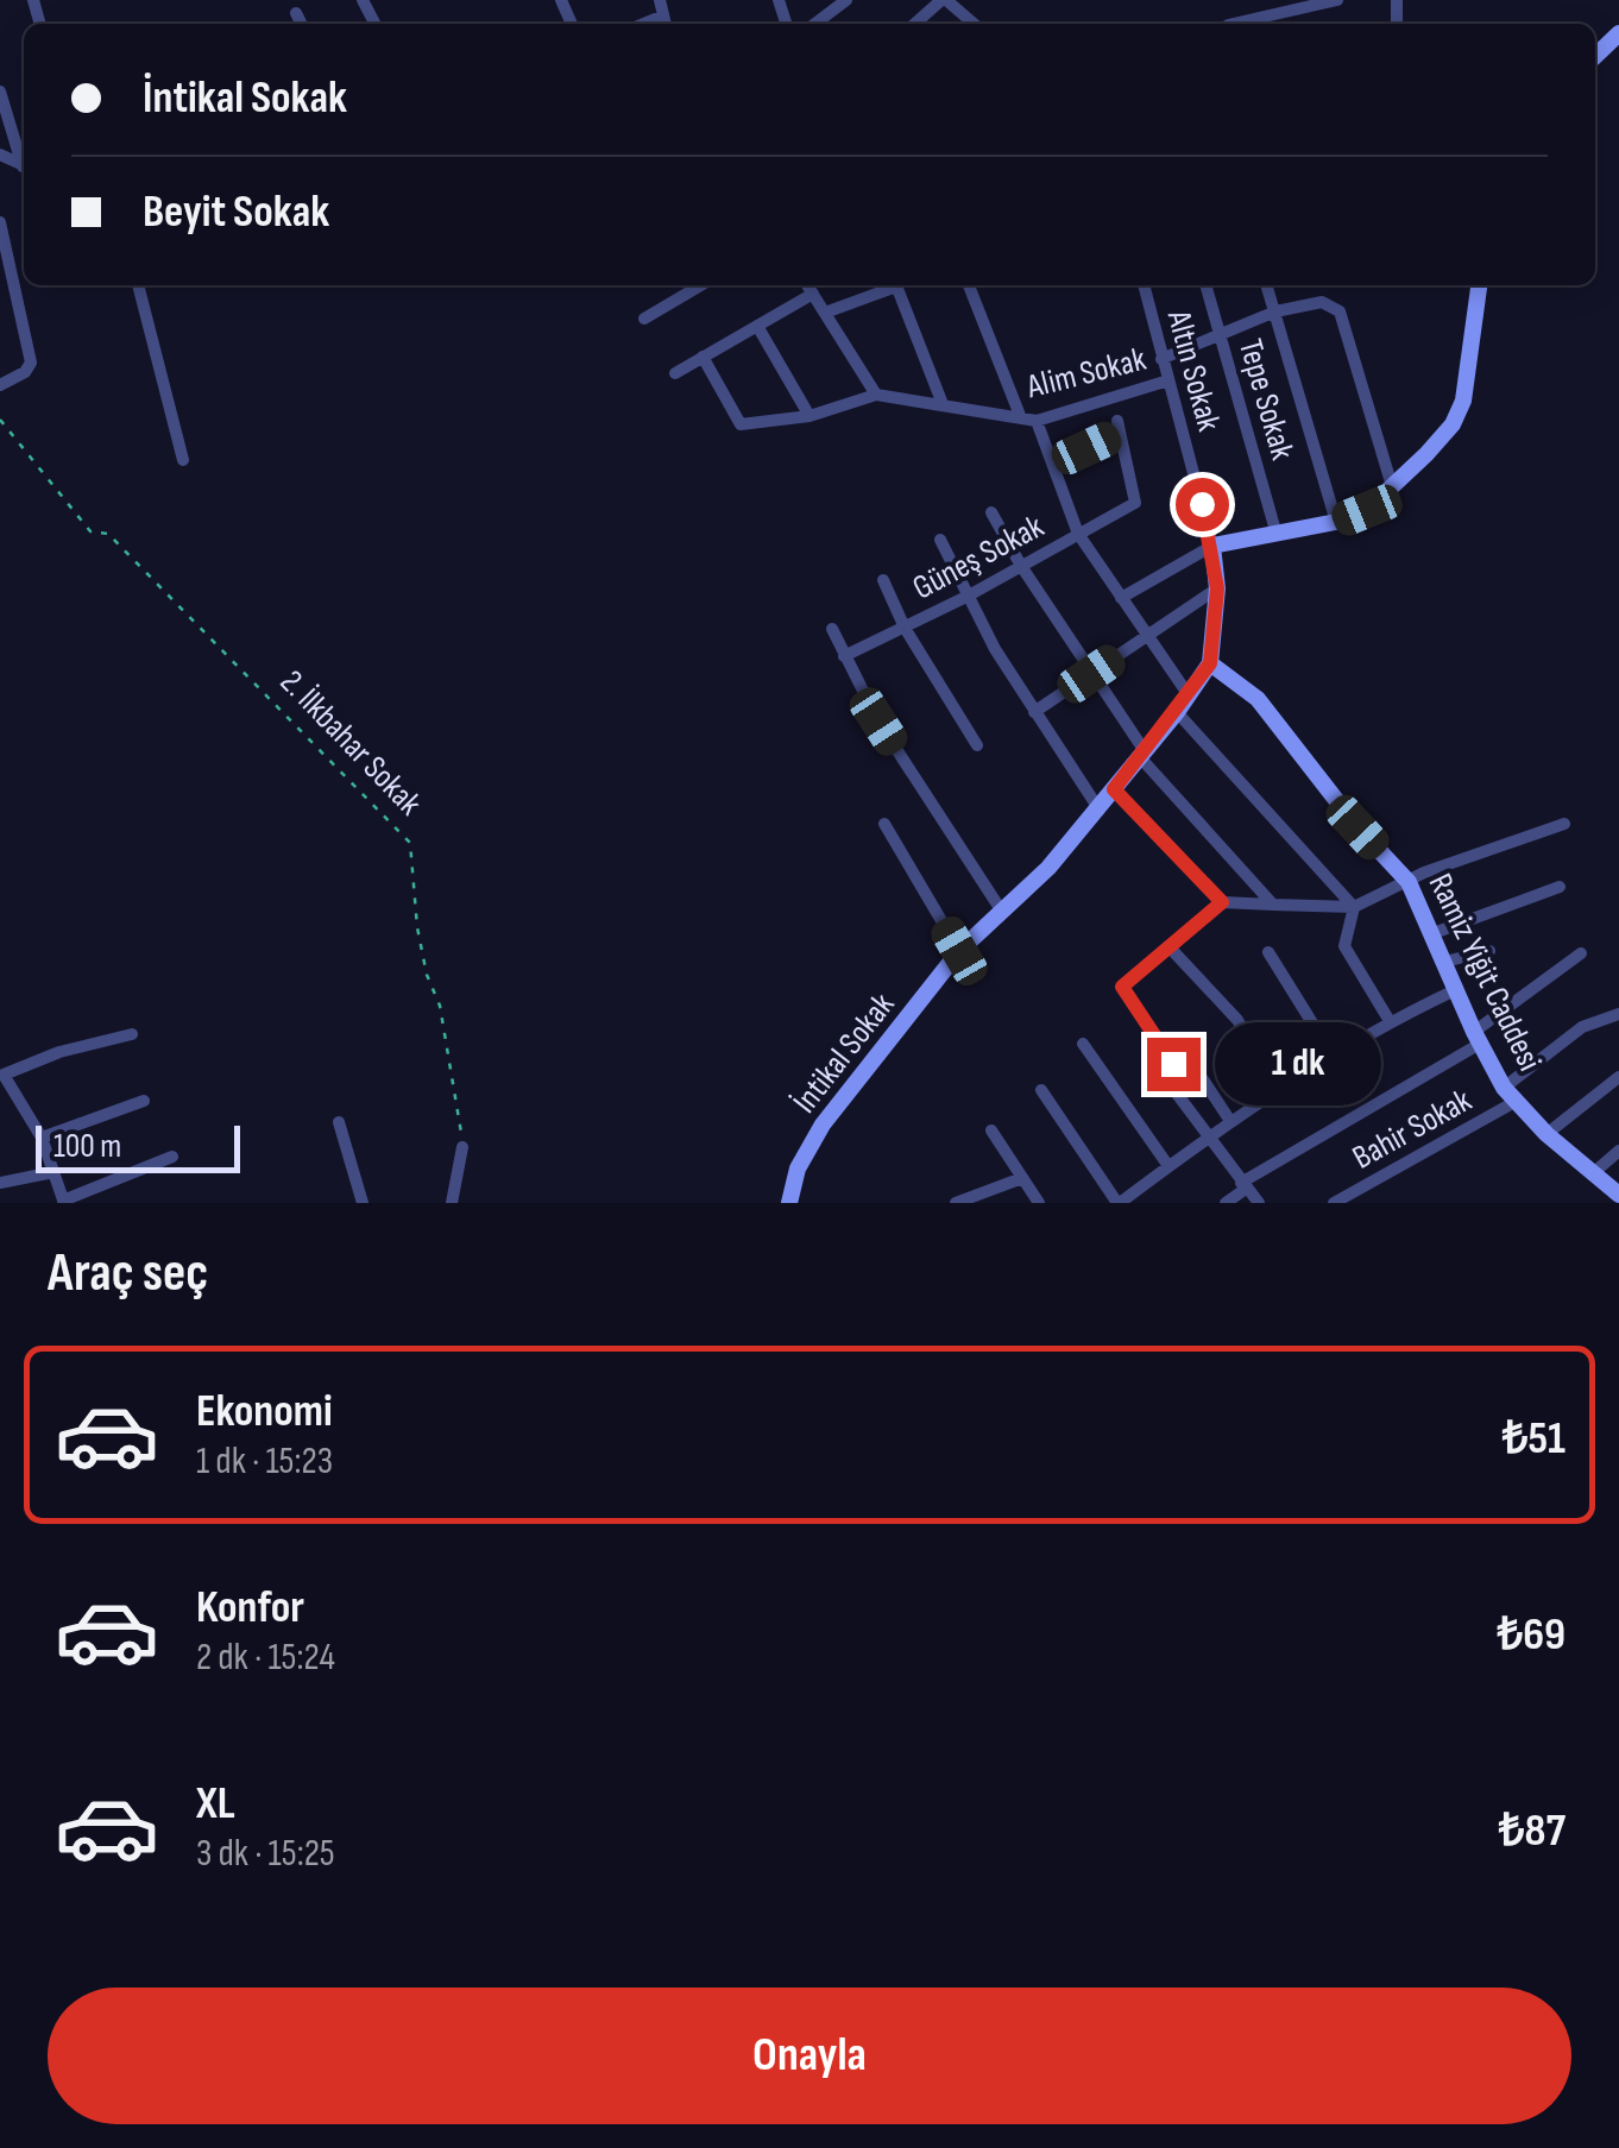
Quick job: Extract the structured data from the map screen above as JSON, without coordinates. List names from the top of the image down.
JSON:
{
  "streets": {
    "street": [
      "Altın Sokak",
      "Alim Sokak",
      "Tepe Sokak",
      "Güneş Sokak",
      "Ramiz Yiğit Caddesi",
      "İntikal Sokak",
      "Bahir Sokak"
    ],
    "path": ["2. İlkbahar Sokak"]
  },
  "crossings": [
    ["Altın Sokak", "Alim Sokak"],
    ["Altın Sokak", "İntikal Sokak"],
    ["Ramiz Yiğit Caddesi", "İntikal Sokak"],
    ["Ramiz Yiğit Caddesi", "Bahir Sokak"]
  ],
  "scale_bar": "100 m",
  "page": {
    "banner": ["İntikal Sokak", "Beyit Sokak"],
    "bubble": "1 dk",
    "scale": "100 m",
    "heading": "Araç seç",
    "list": [
      {
        "name": "Ekonomi",
        "note": "1 dk · 15:23",
        "value": "₺51"
      },
      {
        "name": "Konfor",
        "note": "2 dk · 15:24",
        "value": "₺69"
      },
      {
        "name": "XL",
        "note": "3 dk · 15:25",
        "value": "₺87"
      }
    ],
    "buttons": "Onayla"
  }
}
